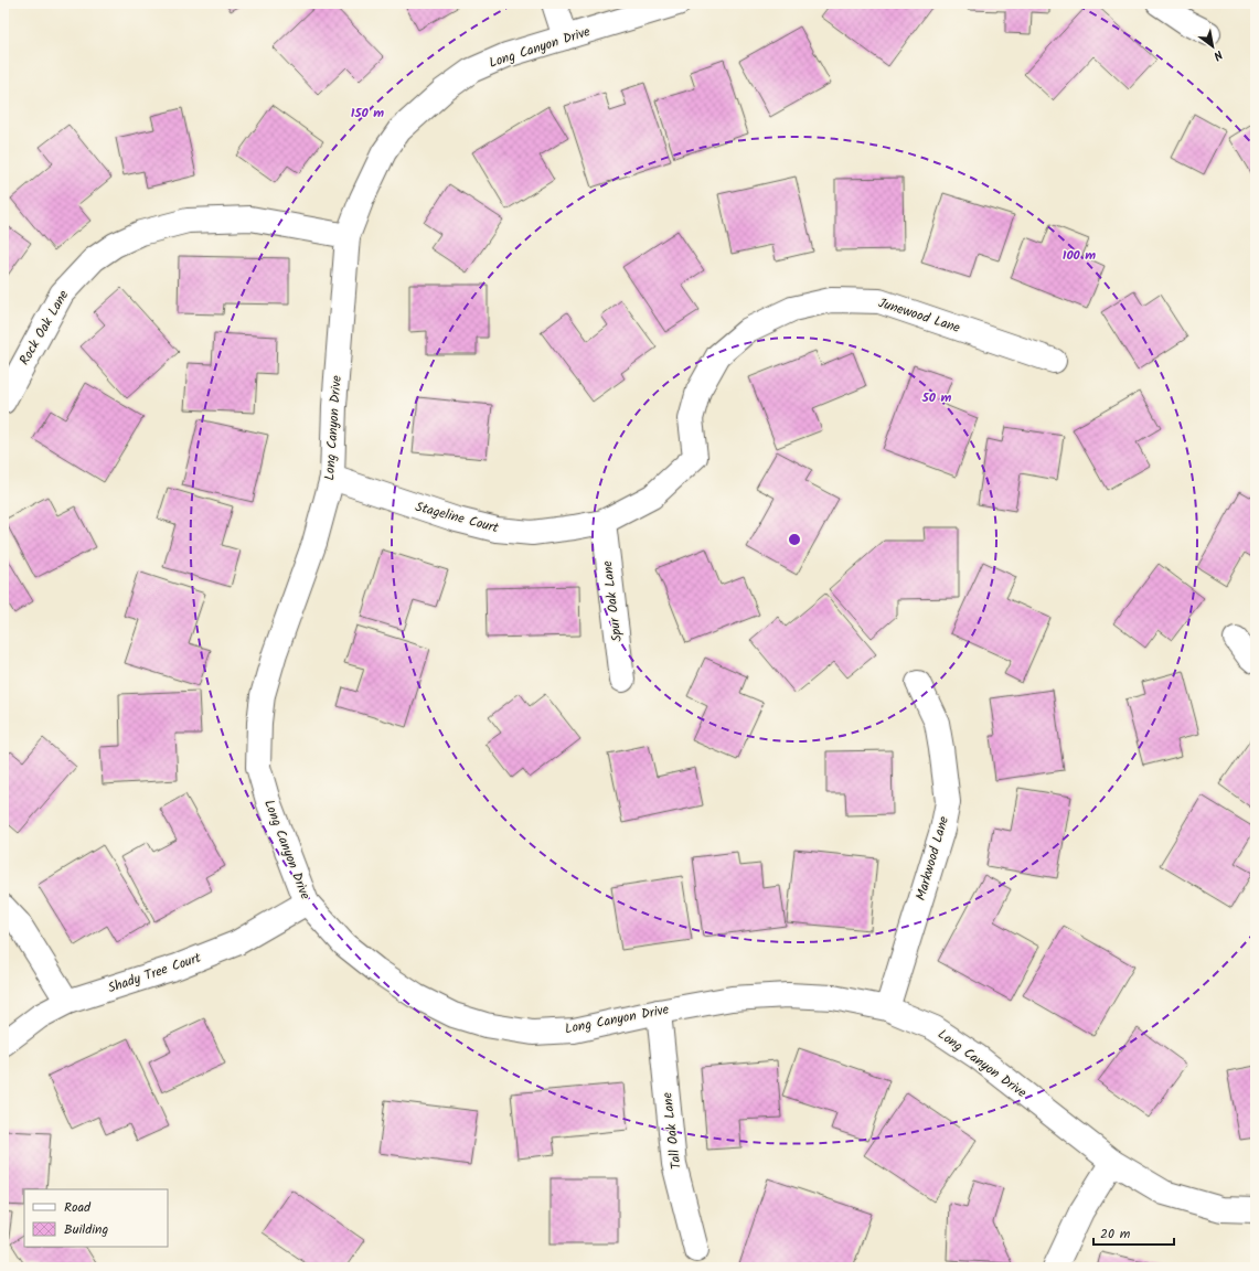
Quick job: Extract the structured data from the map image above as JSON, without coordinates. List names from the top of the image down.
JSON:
{
  "streets": {
    "street": [
      "Long Canyon Drive",
      "Junewood Lane",
      "Rock Oak Lane",
      "Stageline Court",
      "Spur Oak Lane",
      "Markwood Lane",
      "Shady Tree Court",
      "Tall Oak Lane"
    ]
  },
  "crossings": [
    ["Long Canyon Drive", "Rock Oak Lane"],
    ["Long Canyon Drive", "Stageline Court"],
    ["Long Canyon Drive", "Markwood Lane"],
    ["Long Canyon Drive", "Shady Tree Court"],
    ["Long Canyon Drive", "Tall Oak Lane"],
    ["Junewood Lane", "Stageline Court"],
    ["Stageline Court", "Spur Oak Lane"]
  ],
  "legend": ["Road", "Building"],
  "scale_bar": "20 m",
  "north": "bottom right",
  "rings": ["150 m", "100 m", "50 m"]
}
